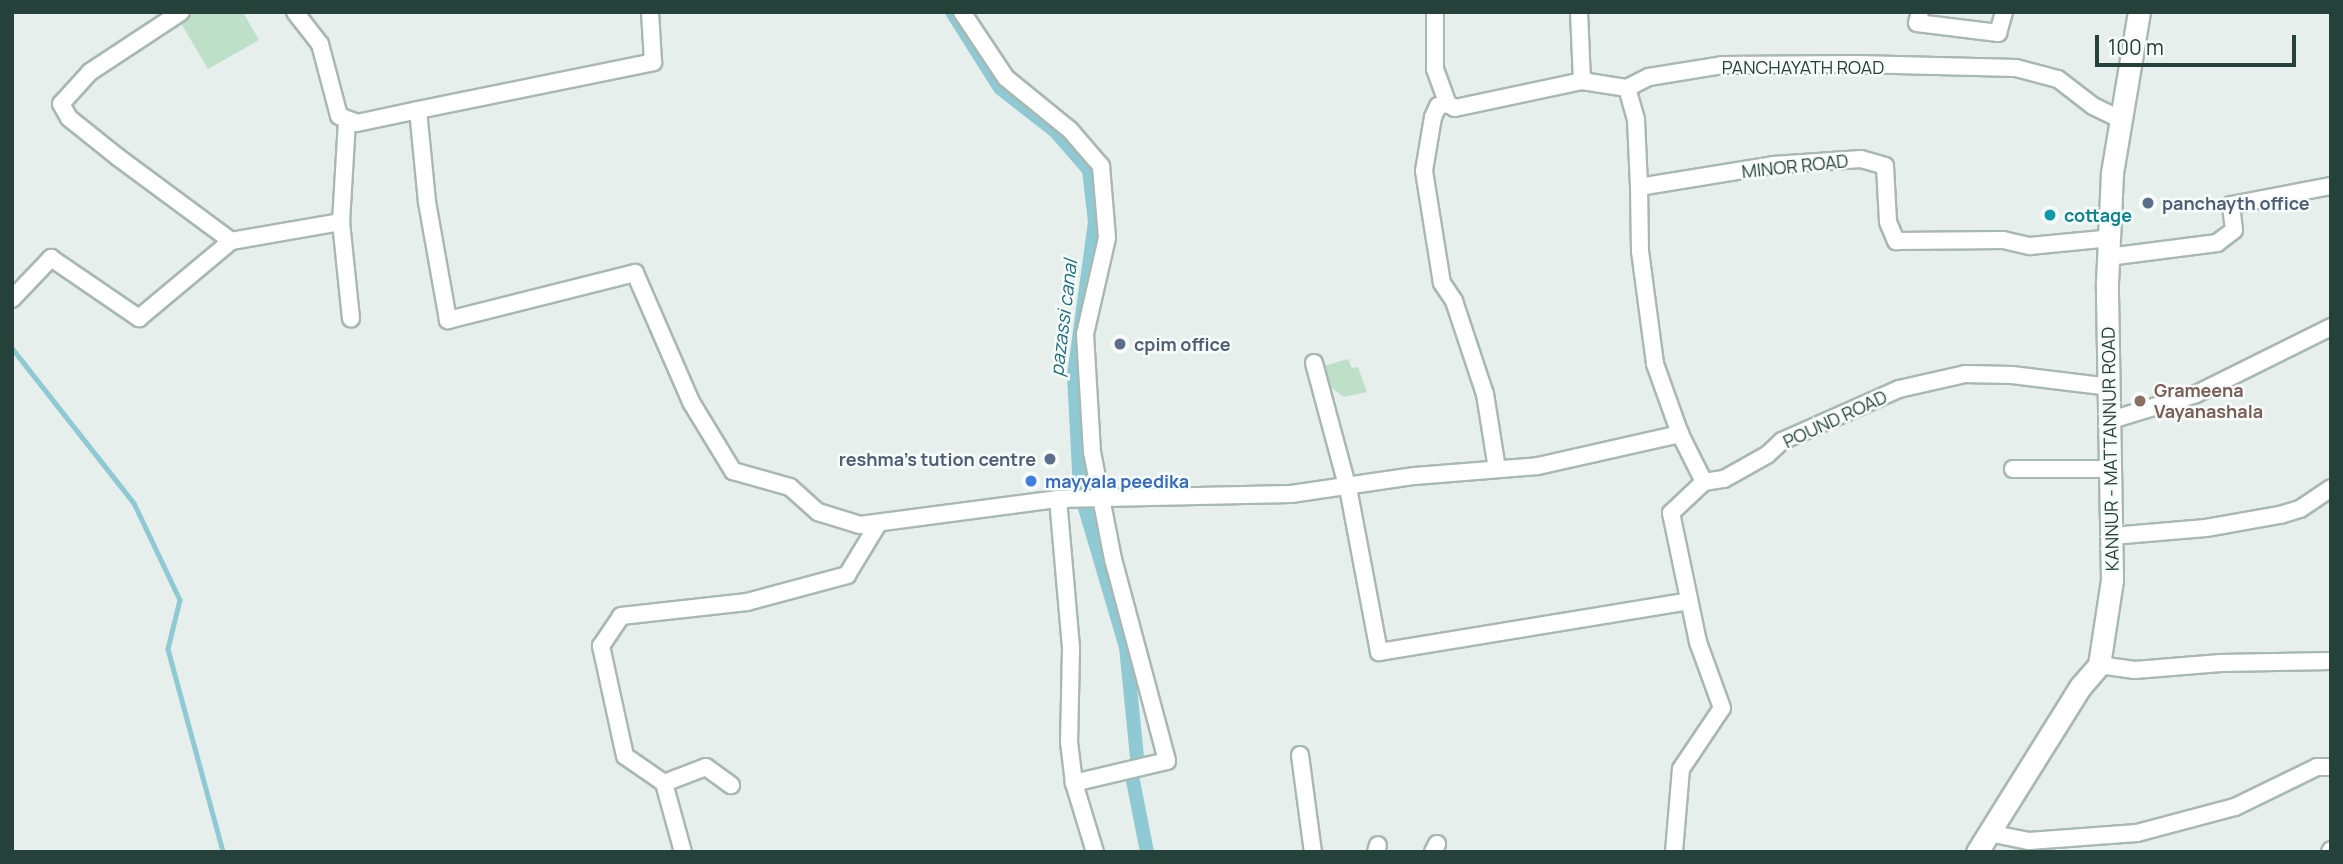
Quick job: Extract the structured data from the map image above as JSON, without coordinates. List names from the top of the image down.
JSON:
{
  "streets": {
    "main road": ["KANNUR - MATTANNUR ROAD"],
    "street": ["PANCHAYATH ROAD", "MINOR ROAD", "POUND ROAD"]
  },
  "crossings": [
    ["PANCHAYATH ROAD", "KANNUR - MATTANNUR ROAD"],
    ["MINOR ROAD", "KANNUR - MATTANNUR ROAD"],
    ["POUND ROAD", "KANNUR - MATTANNUR ROAD"]
  ],
  "water": ["pazassi canal"],
  "places": [
    "panchayth office",
    "cottage",
    "cpim office",
    "Grameena Vayanashala",
    "reshma's tution centre",
    "mayyala peedika"
  ],
  "scale_bar": "100 m"
}
